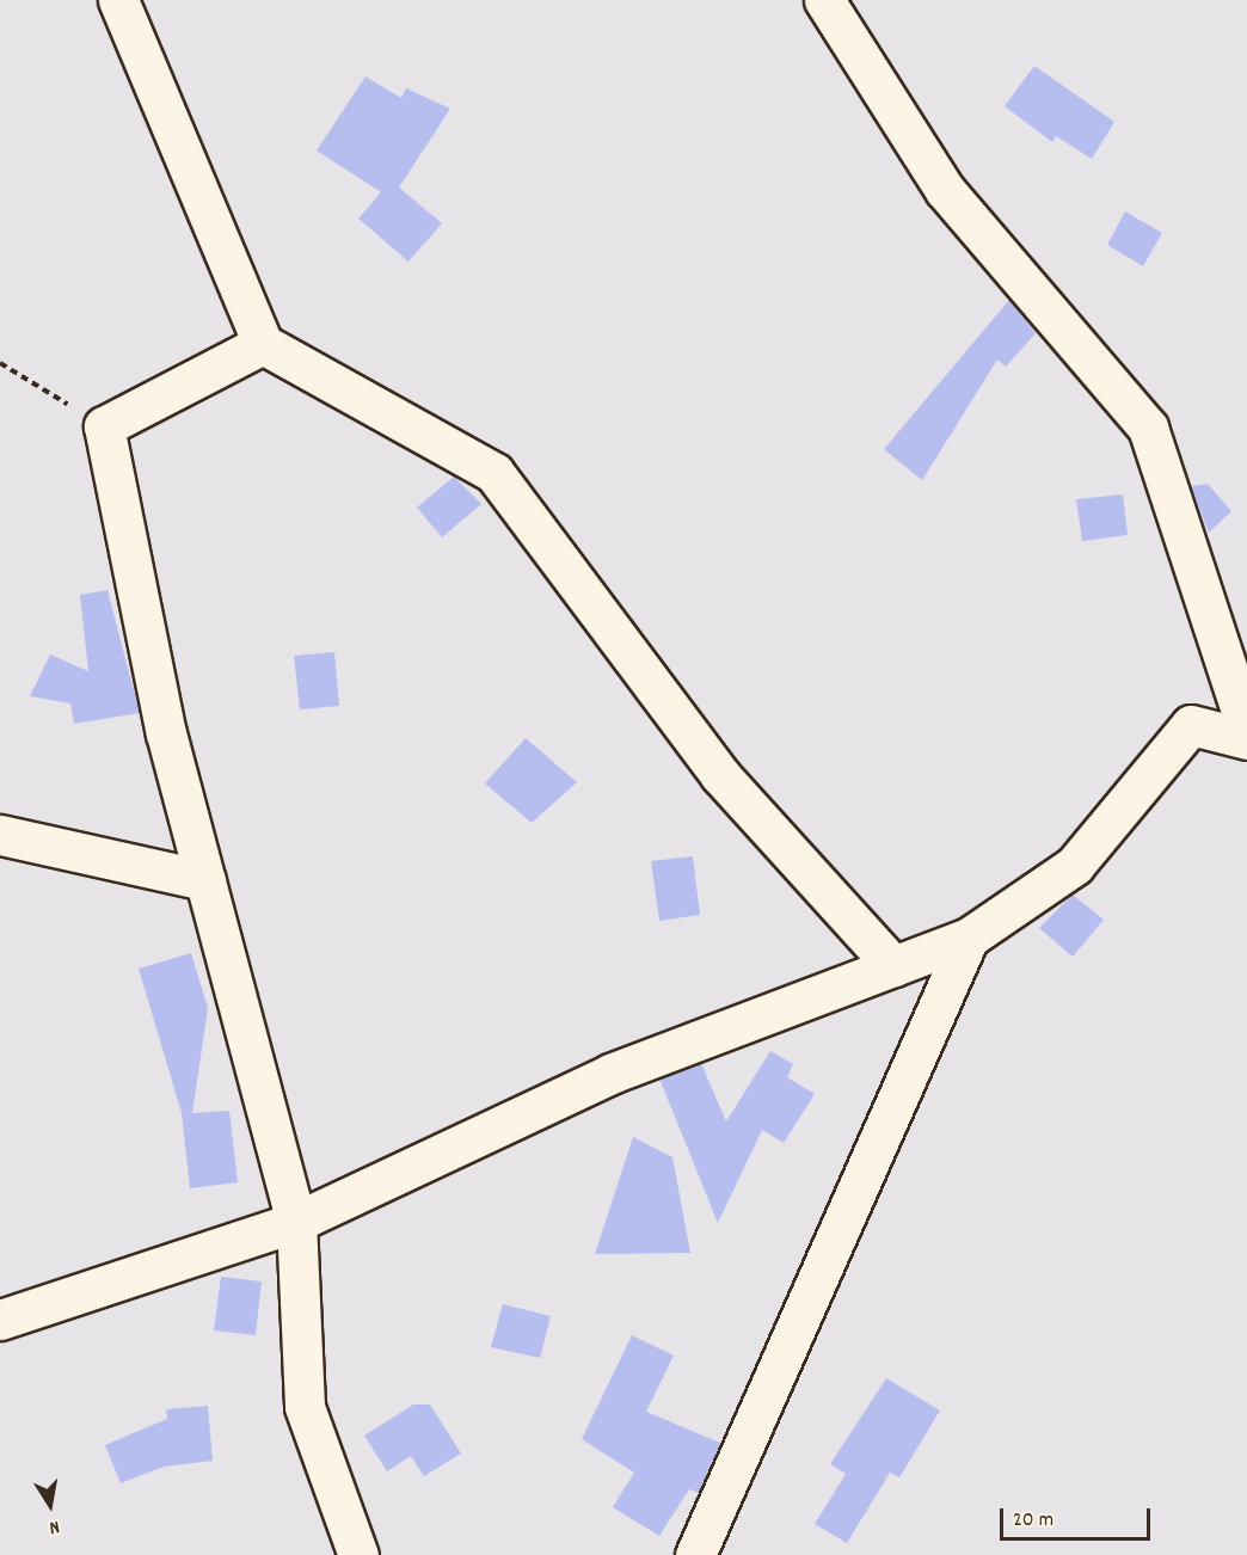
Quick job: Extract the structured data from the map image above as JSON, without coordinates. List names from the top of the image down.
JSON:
{
  "scale_bar": "20 m",
  "north": "bottom"
}
